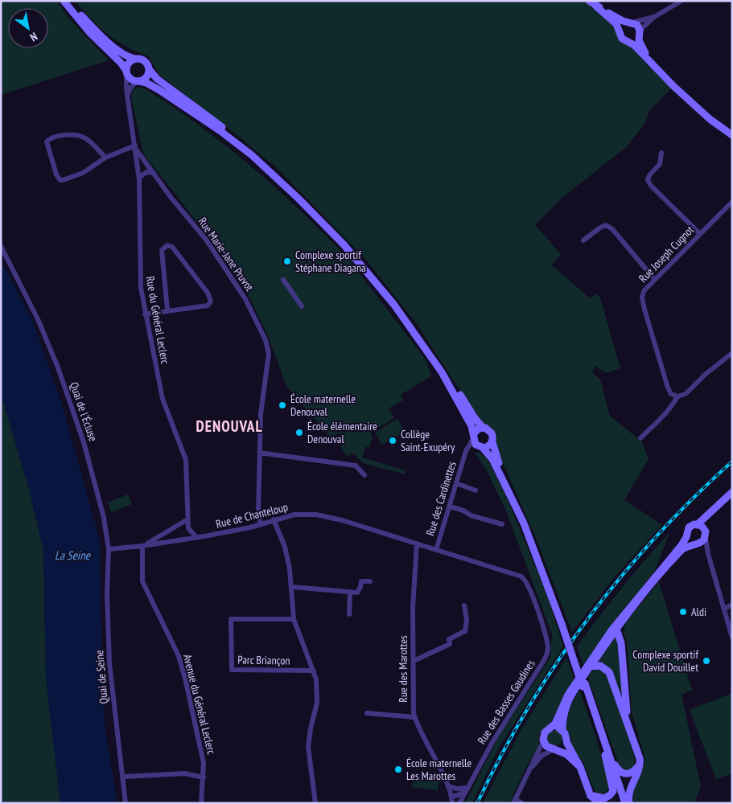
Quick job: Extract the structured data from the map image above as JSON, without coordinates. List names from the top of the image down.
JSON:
{
  "streets": {
    "street": [
      "Rue Marie-Jane Pruvot",
      "Rue Joseph Cugnot",
      "Rue du Général Leclerc",
      "Quai de l'Écluse",
      "Rue des Cardinettes",
      "Rue de Chanteloup",
      "Parc Briançon",
      "Rue des Marottes",
      "Quai de Seine",
      "Rue des Basses Gaudines",
      "Avenue du Général Leclerc"
    ]
  },
  "crossings": [
    ["Rue Marie-Jane Pruvot", "Rue du Général Leclerc"],
    ["Rue du Général Leclerc", "Rue de Chanteloup"],
    ["Quai de l'Écluse", "Quai de Seine"],
    ["Rue des Cardinettes", "Rue des Basses Gaudines"],
    ["Rue de Chanteloup", "Rue des Marottes"],
    ["Rue de Chanteloup", "Rue des Basses Gaudines"],
    ["Rue des Marottes", "Rue des Basses Gaudines"]
  ],
  "districts": ["DENOUVAL"],
  "water": ["La Seine"],
  "places": [
    "Complexe sportif Stéphane Diagana",
    "École maternelle Denouval",
    "École élémentaire Denouval",
    "Collège Saint-Exupéry",
    "Aldi",
    "Complexe sportif David Douillet",
    "École maternelle Les Marottes"
  ],
  "north": "bottom right"
}
